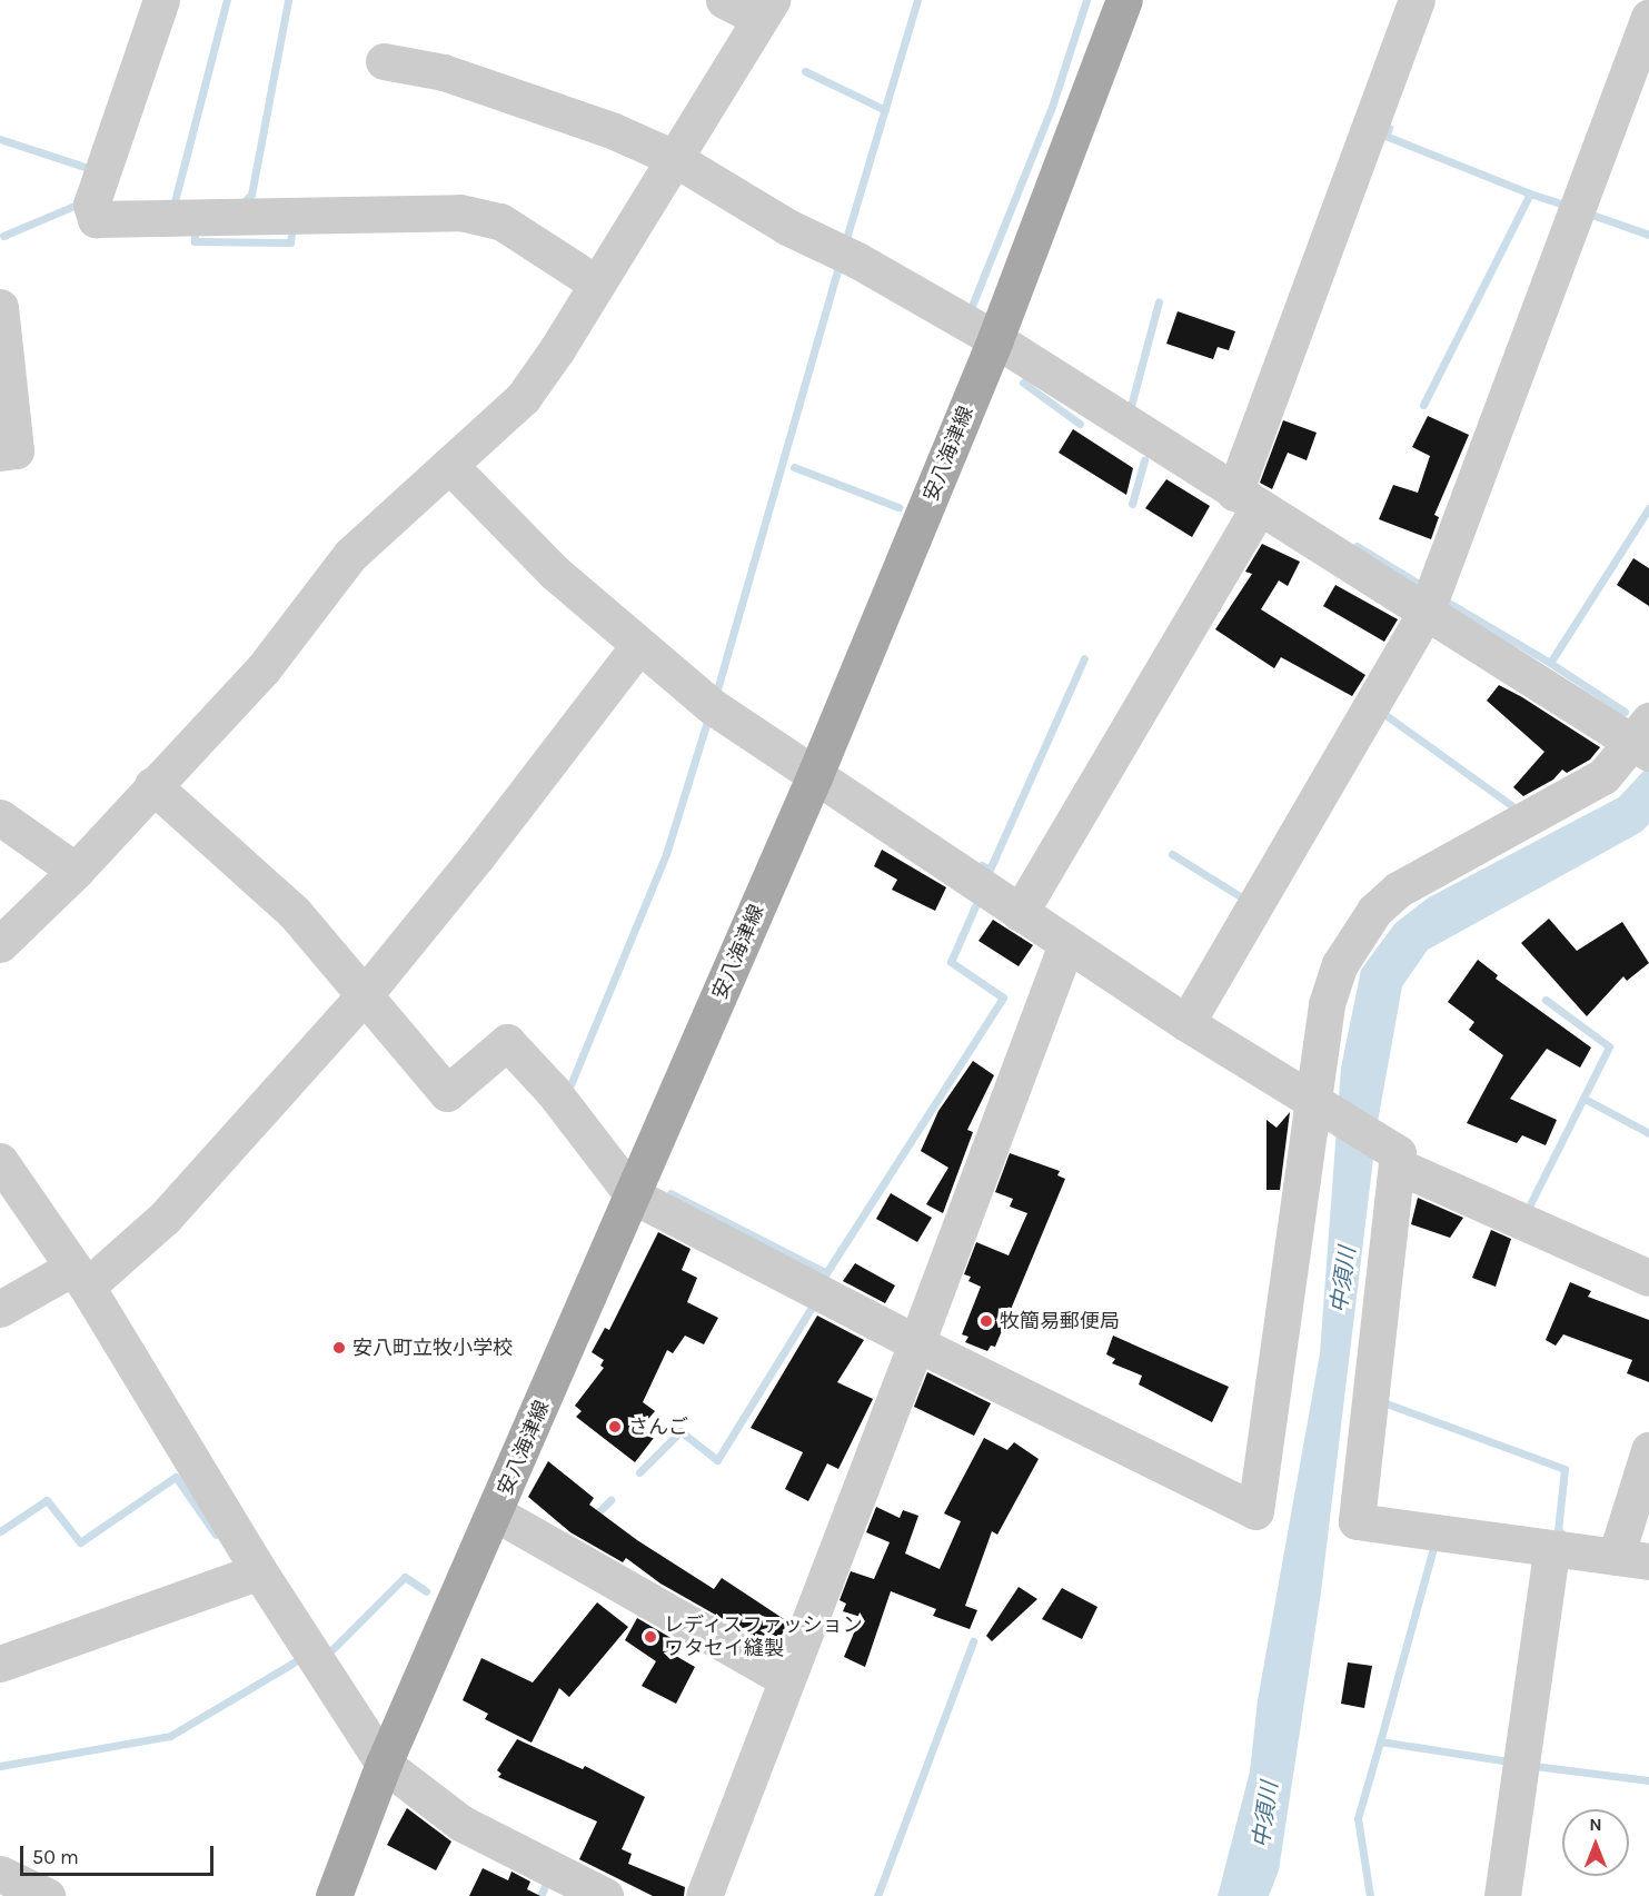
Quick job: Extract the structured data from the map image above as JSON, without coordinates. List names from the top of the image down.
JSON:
{
  "streets": {
    "main road": ["安八海津線"]
  },
  "water": ["中須川"],
  "places": [
    "牧簡易郵便局",
    "安八町立牧小学校",
    "さんご",
    "レディスファッション ワタセイ縫製"
  ],
  "scale_bar": "50 m",
  "north": "top"
}
